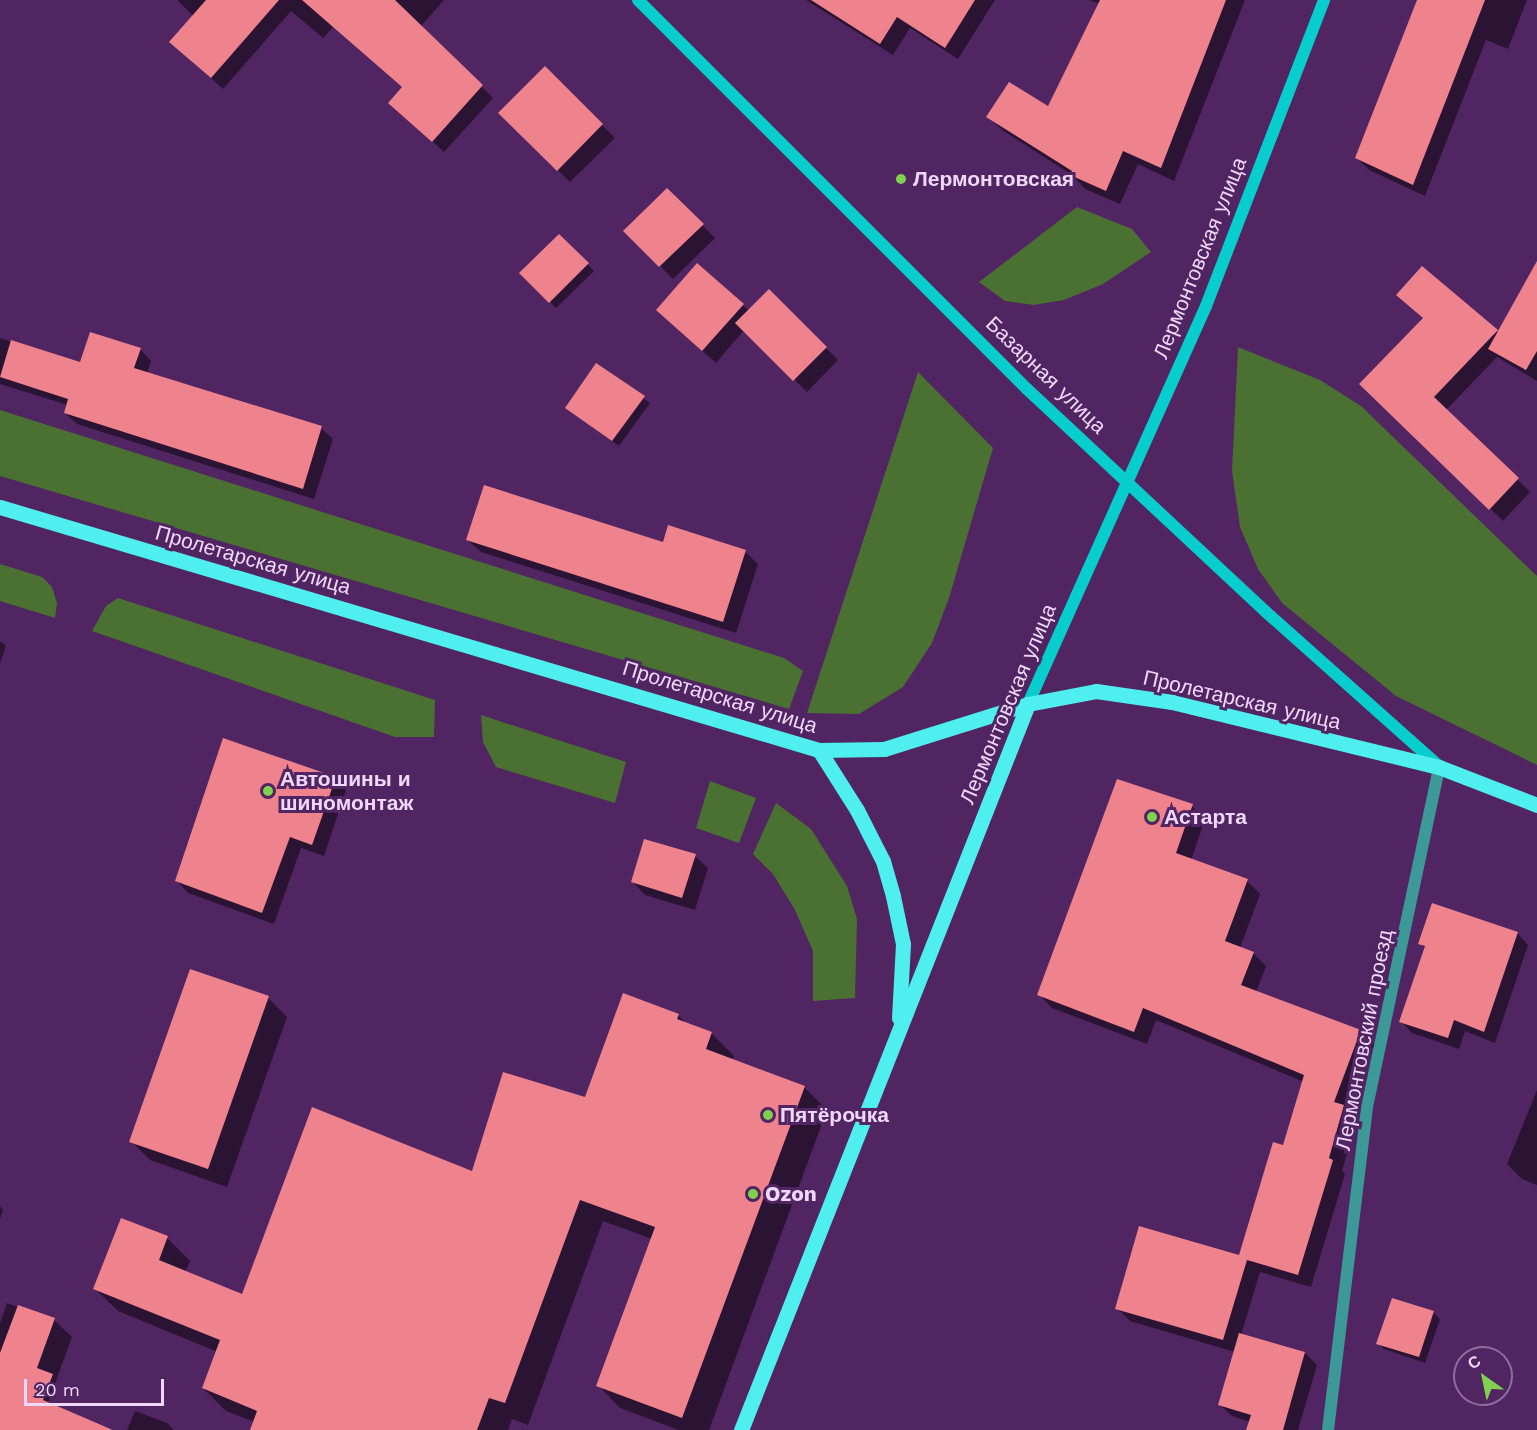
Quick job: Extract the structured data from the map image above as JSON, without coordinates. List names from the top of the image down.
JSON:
{
  "streets": {
    "main road": ["Лермонтовская улица", "Базарная улица", "Пролетарская улица"],
    "street": ["Лермонтовский проезд"]
  },
  "crossings": [
    ["Лермонтовская улица", "Базарная улица"],
    ["Лермонтовская улица", "Пролетарская улица"],
    ["Базарная улица", "Пролетарская улица"],
    ["Базарная улица", "Лермонтовский проезд"],
    ["Пролетарская улица", "Лермонтовский проезд"]
  ],
  "places": [
    "Лермонтовская",
    "Автошины и шиномонтаж",
    "Астарта",
    "Пятёрочка",
    "Ozon"
  ],
  "scale_bar": "20 m",
  "north": "top left"
}
